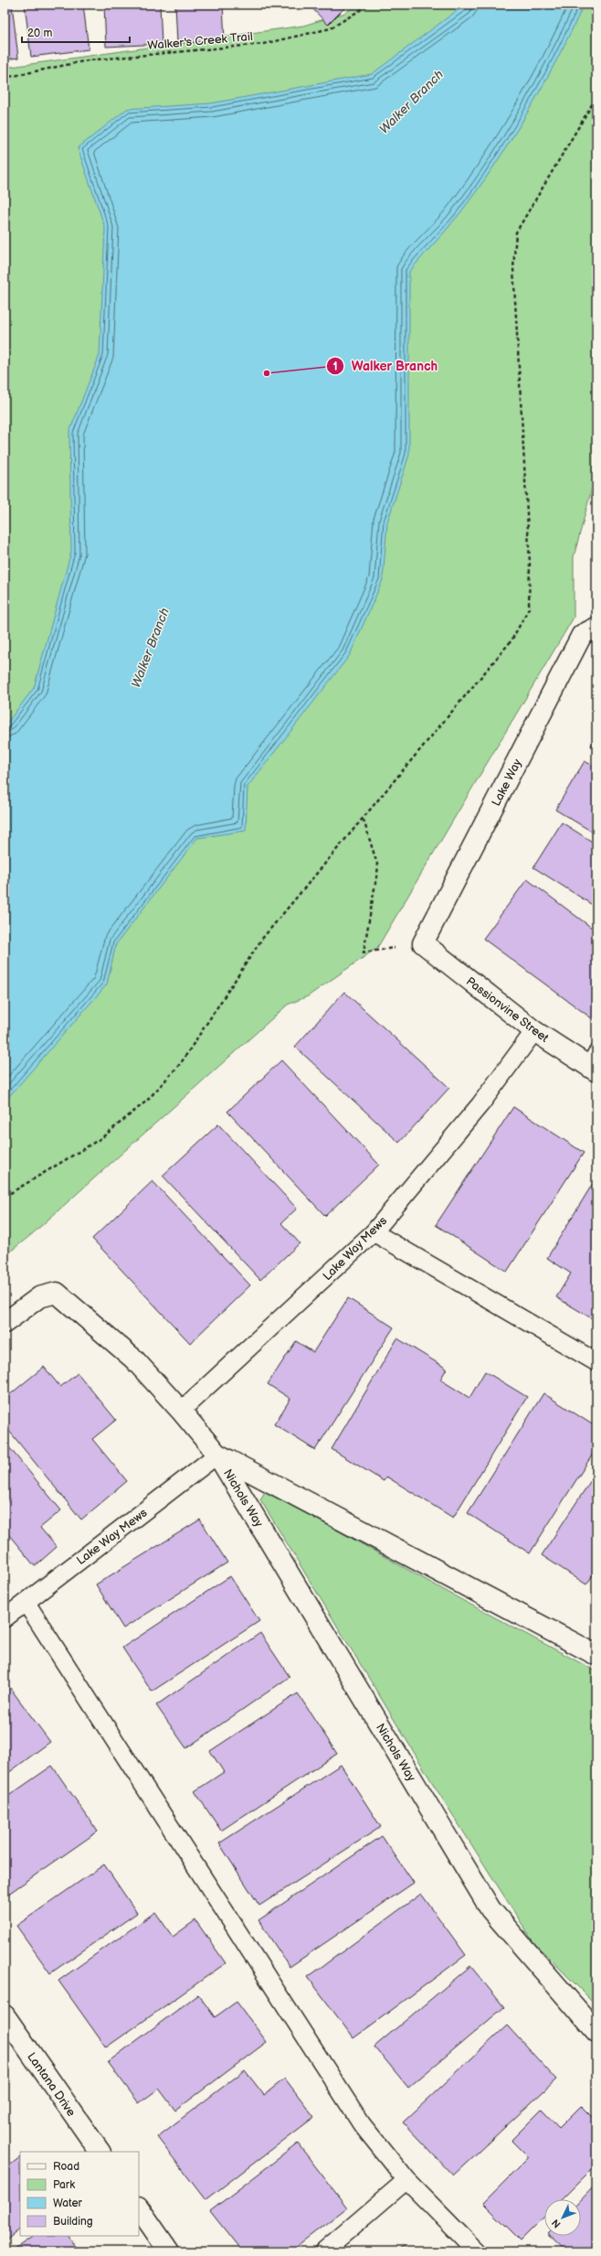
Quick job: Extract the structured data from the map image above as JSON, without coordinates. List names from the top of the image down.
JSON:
{
  "streets": {
    "street": [
      "Lake Way",
      "Passionvine Street",
      "Nichols Way",
      "Lantana Drive"
    ],
    "lane": ["Lake Way Mews"],
    "path": ["Walker's Creek Trail"]
  },
  "crossings": [
    ["Lake Way", "Passionvine Street"],
    ["Passionvine Street", "Lake Way Mews"],
    ["Lake Way Mews", "Nichols Way"]
  ],
  "water": ["Walker Branch"],
  "places": ["Walker Branch"],
  "legend": [
    "Road",
    "Park",
    "Water",
    "Building"
  ],
  "scale_bar": "20 m",
  "north": "bottom left"
}
